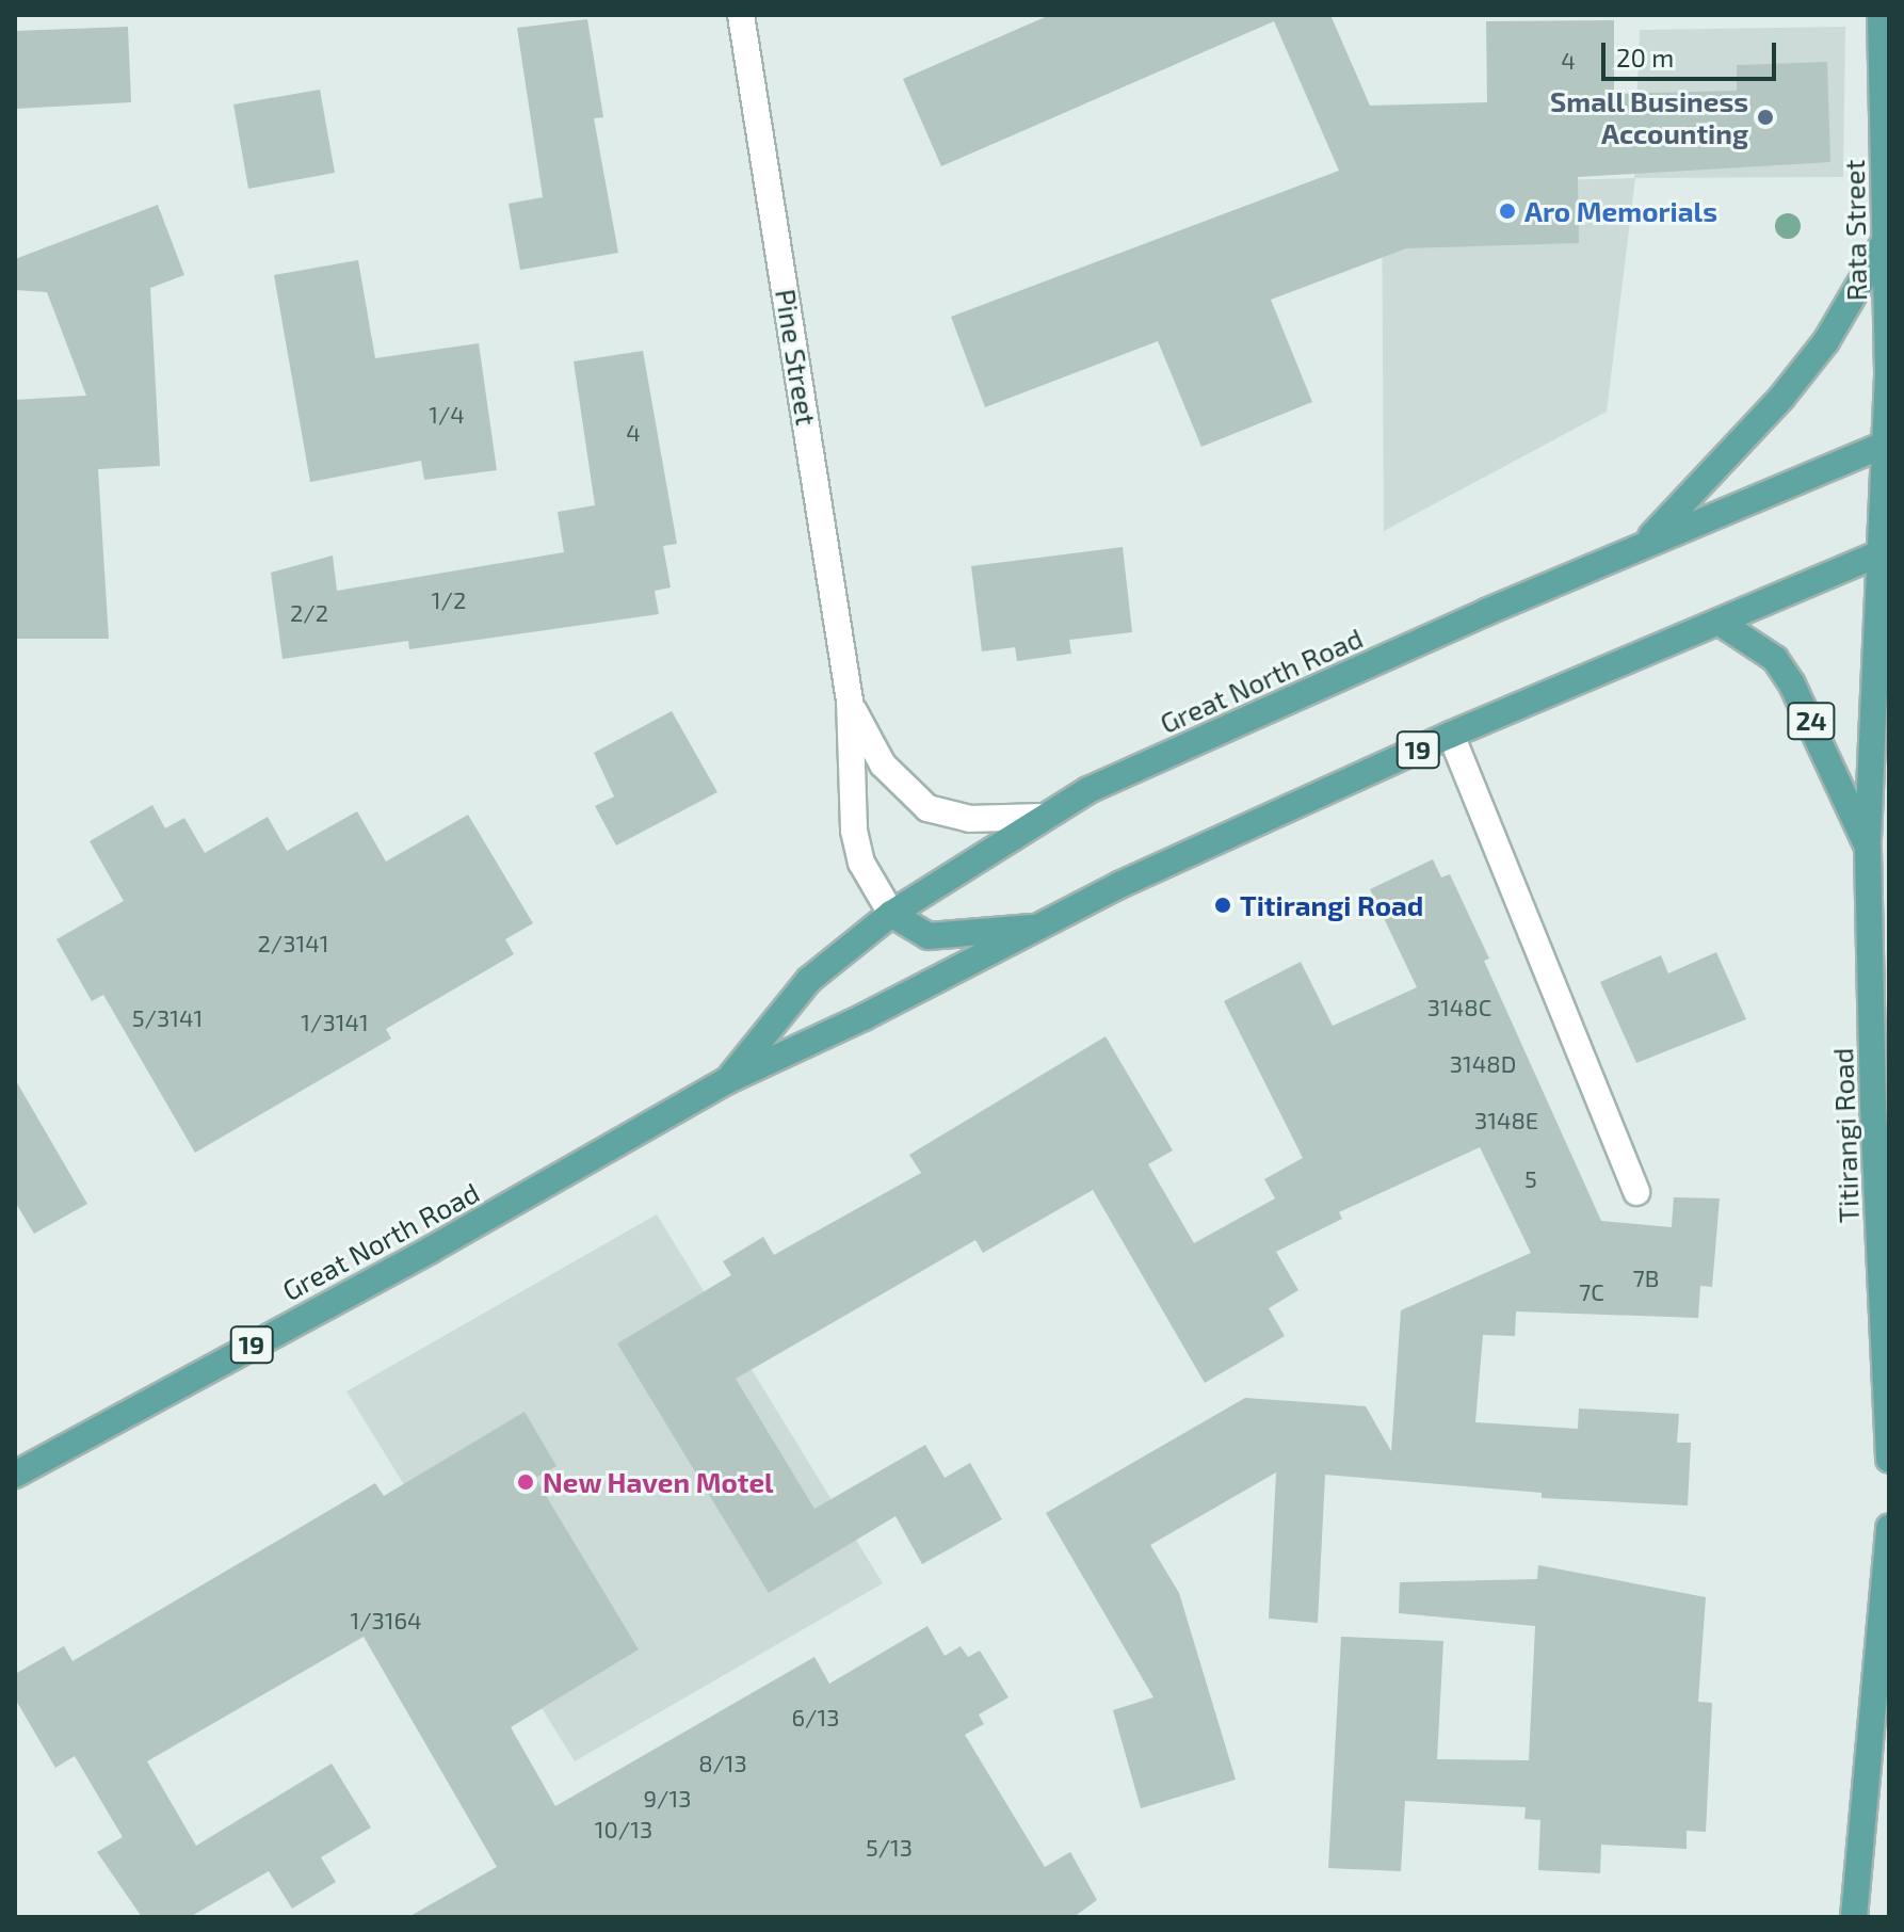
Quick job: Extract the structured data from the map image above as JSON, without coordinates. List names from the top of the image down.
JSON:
{
  "streets": {
    "main road": [
      "Rata Street",
      "Great North Road",
      "24",
      "19",
      "Titirangi Road"
    ],
    "street": ["Pine Street"]
  },
  "crossings": [
    ["Rata Street", "Great North Road"],
    ["Rata Street", "Titirangi Road"],
    ["Pine Street", "Great North Road"],
    ["Great North Road", "24"],
    ["Great North Road", "Titirangi Road"],
    ["24", "Titirangi Road"]
  ],
  "places": [
    "Small Business Accounting",
    "Aro Memorials",
    "Titirangi Road",
    "New Haven Motel"
  ],
  "house_numbers": [
    "4",
    "1/4",
    "4",
    "1/2",
    "2/2",
    "2/3141",
    "3148C",
    "5/3141",
    "1/3141",
    "3148D",
    "3148E",
    "5",
    "7B",
    "7C",
    "1/3164",
    "6/13",
    "8/13",
    "9/13",
    "10/13",
    "5/13"
  ],
  "scale_bar": "20 m"
}
